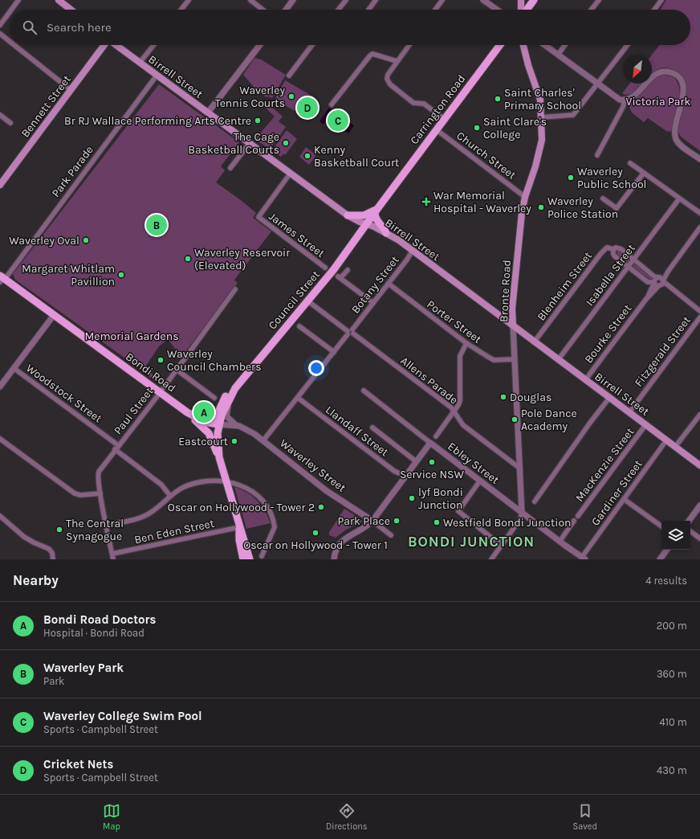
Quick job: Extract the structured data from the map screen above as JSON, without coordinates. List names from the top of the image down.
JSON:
{
  "streets": {
    "main road": [
      "Birrell Street",
      "Bennett Street",
      "Carrington Road",
      "Bronte Road",
      "Council Street",
      "Bondi Road"
    ],
    "street": [
      "Church Street",
      "Park Parade",
      "James Street",
      "Isabella Street",
      "Botany Street",
      "Blenheim Street",
      "Porter Street",
      "Bourke Street",
      "Fitzgerald Street",
      "Allens Parade",
      "Woodstock Street",
      "Paul Street",
      "Llandaff Street",
      "Ebley Street",
      "MacKenzie Street",
      "Waverley Street",
      "Gardiner Street",
      "Ben Eden Street"
    ]
  },
  "crossings": [
    ["Birrell Street", "Carrington Road"],
    ["Birrell Street", "Park Parade"],
    ["Birrell Street", "James Street"],
    ["Birrell Street", "Isabella Street"],
    ["Birrell Street", "Botany Street"],
    ["Birrell Street", "Blenheim Street"],
    ["Birrell Street", "Bronte Road"],
    ["Birrell Street", "Council Street"],
    ["Birrell Street", "Bourke Street"],
    ["Birrell Street", "Fitzgerald Street"],
    ["Birrell Street", "MacKenzie Street"],
    ["Birrell Street", "Gardiner Street"],
    ["Carrington Road", "Church Street"],
    ["Carrington Road", "Council Street"],
    ["Church Street", "Bronte Road"],
    ["Park Parade", "Bondi Road"],
    ["Botany Street", "Porter Street"],
    ["Botany Street", "Allens Parade"],
    ["Botany Street", "Llandaff Street"],
    ["Botany Street", "Waverley Street"],
    ["Bronte Road", "Porter Street"],
    ["Bronte Road", "Allens Parade"],
    ["Bronte Road", "Ebley Street"],
    ["Council Street", "Bondi Road"],
    ["Council Street", "Allens Parade"],
    ["Council Street", "Waverley Street"],
    ["Bondi Road", "Paul Street"],
    ["Bondi Road", "Waverley Street"],
    ["Woodstock Street", "Paul Street"],
    ["Paul Street", "Ben Eden Street"],
    ["Ebley Street", "Gardiner Street"]
  ],
  "districts": ["BONDI JUNCTION"],
  "parks": ["Victoria Park", "Memorial Gardens"],
  "places": {
    "other": [
      "Waverley Tennis Courts",
      "Saint Charles' Primary School",
      "Br RJ Wallace Performing Arts Centre",
      "Saint Clare's College",
      "The Cage Basketball Courts",
      "Kenny Basketball Court",
      "Waverley Public School",
      "Waverley Police Station",
      "Waverley Oval",
      "Waverley Reservoir (Elevated)",
      "Margaret Whitlam Pavillion",
      "Waverley Council Chambers",
      "Douglas",
      "Pole Dance Academy",
      "Eastcourt",
      "Service NSW",
      "lyf Bondi Junction",
      "Oscar on Hollywood - Tower 2",
      "Park Place",
      "Westfield Bondi Junction",
      "The Central Synagogue",
      "Oscar on Hollywood - Tower 1"
    ],
    "health": ["War Memorial Hospital - Waverley"]
  },
  "north": "bottom left",
  "page": {
    "search": "Search here",
    "pins": [
      "D",
      "C",
      "B",
      "A"
    ],
    "heading": ["Nearby", "4 results"],
    "list": [
      {
        "mark": "A",
        "name": "Bondi Road Doctors",
        "note": "Hospital · Bondi Road",
        "value": "200 m"
      },
      {
        "mark": "B",
        "name": "Waverley Park",
        "note": "Park",
        "value": "360 m"
      },
      {
        "mark": "C",
        "name": "Waverley College Swim Pool",
        "note": "Sports · Campbell Street",
        "value": "410 m"
      },
      {
        "mark": "D",
        "name": "Cricket Nets",
        "note": "Sports · Campbell Street",
        "value": "430 m"
      }
    ],
    "nav": ["Map", "Directions", "Saved"]
  }
}
